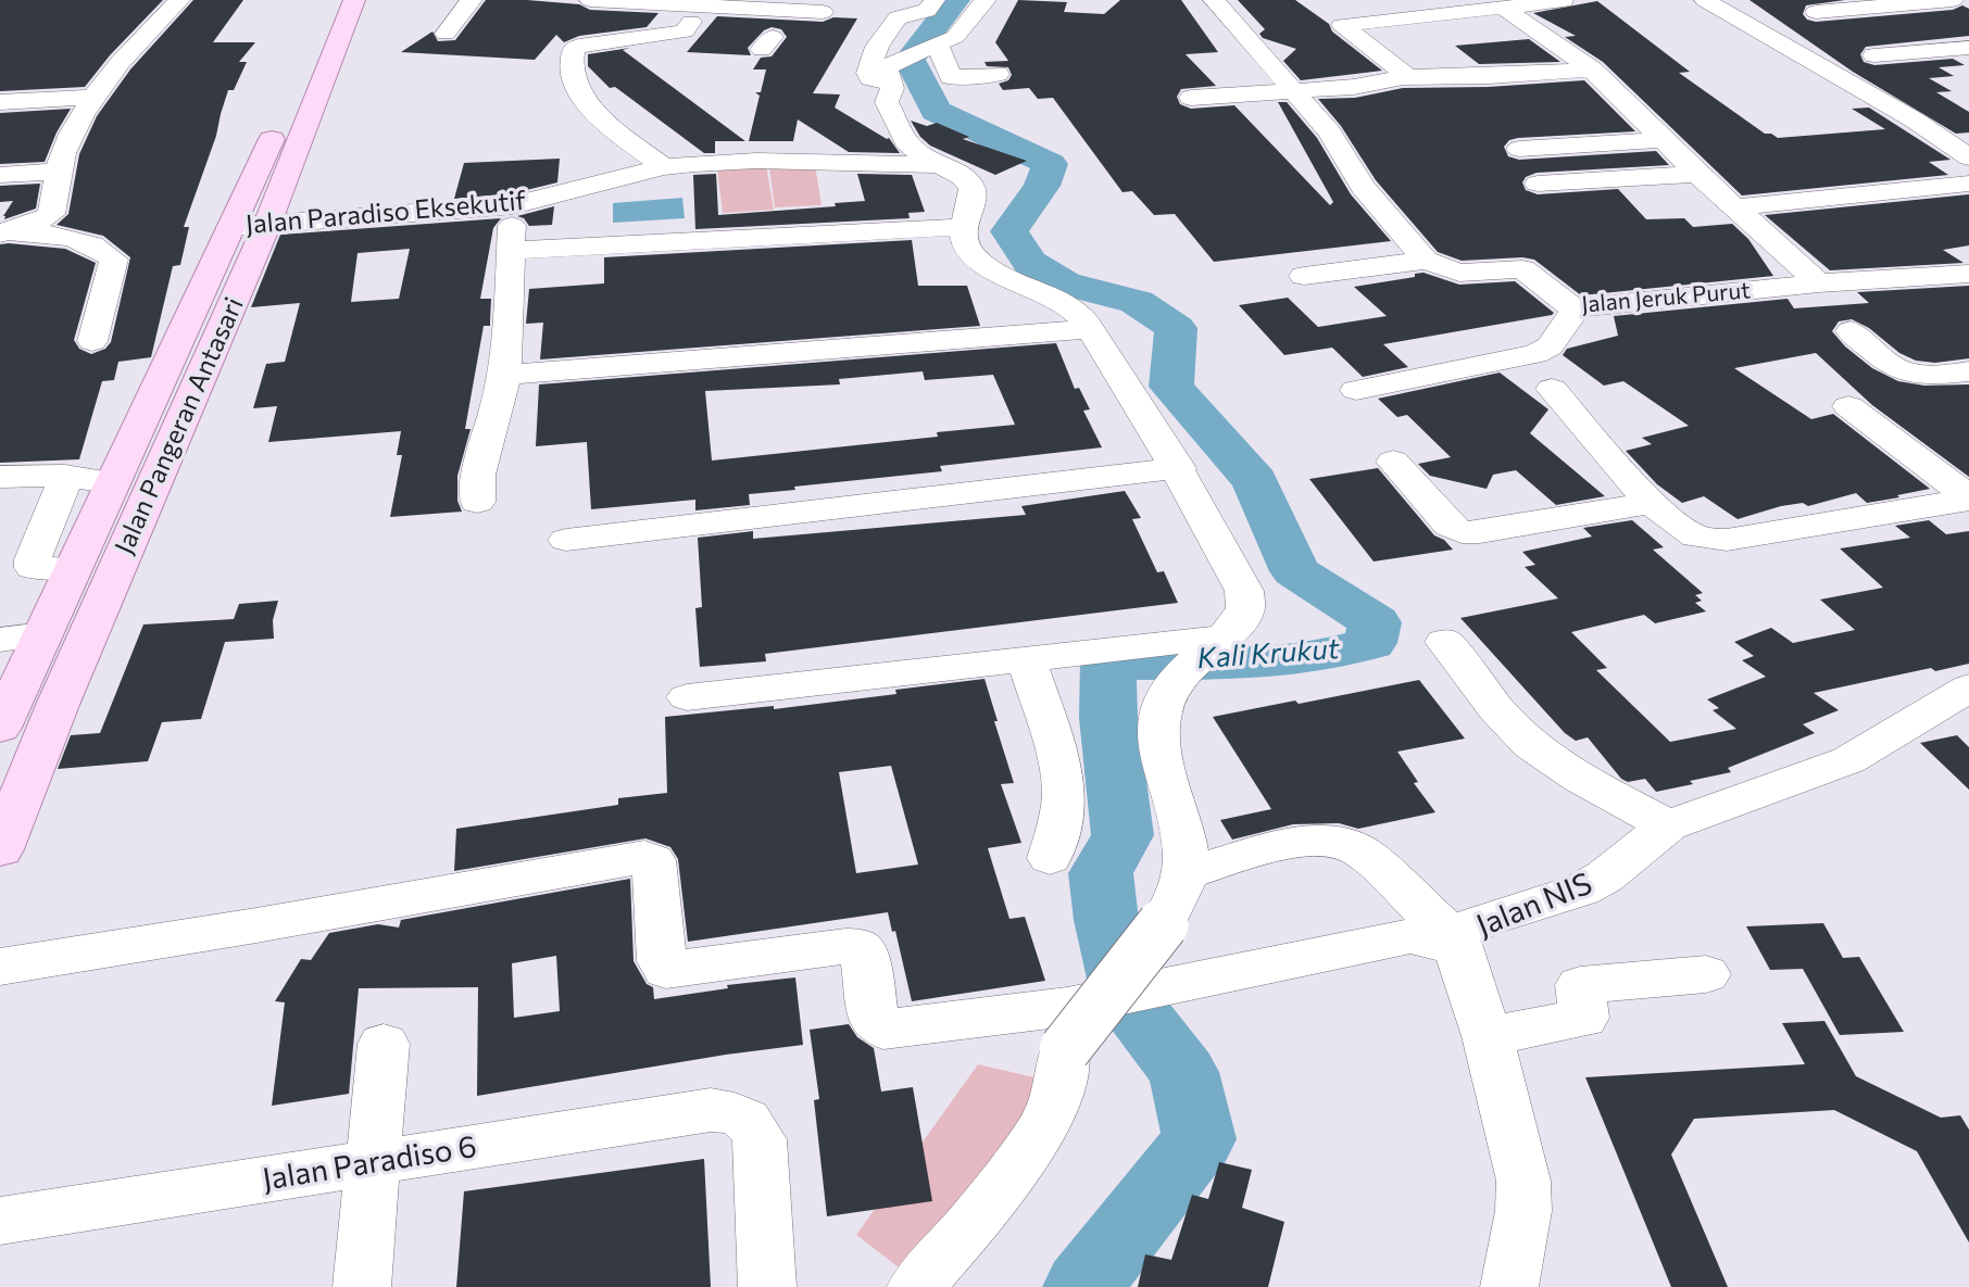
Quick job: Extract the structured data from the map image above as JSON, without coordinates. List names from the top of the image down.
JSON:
{
  "streets": {
    "main road": ["Jalan Pangeran Antasari"],
    "street": [
      "Jalan Paradiso Eksekutif",
      "Jalan Jeruk Purut",
      "Jalan NIS",
      "Jalan Paradiso 6"
    ]
  },
  "crossings": [
    ["Jalan Paradiso Eksekutif", "Jalan Pangeran Antasari"]
  ],
  "water": ["Kali Krukut"]
}
